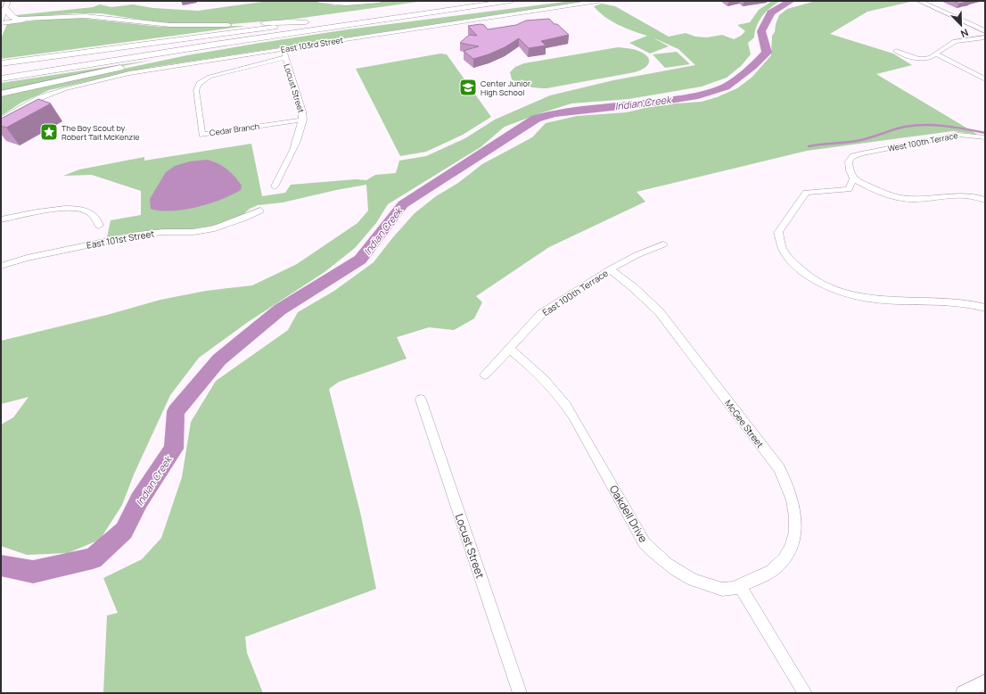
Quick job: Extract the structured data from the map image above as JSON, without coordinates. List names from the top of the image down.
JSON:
{
  "streets": {
    "street": [
      "East 103rd Street",
      "Locust Street",
      "Cedar Branch",
      "West 100th Terrace",
      "East 101st Street",
      "East 100th Terrace",
      "McGee Street",
      "Oakdell Drive"
    ]
  },
  "crossings": [
    ["East 103rd Street", "Locust Street"],
    ["Locust Street", "Cedar Branch"],
    ["East 100th Terrace", "McGee Street"],
    ["East 100th Terrace", "Oakdell Drive"],
    ["McGee Street", "Oakdell Drive"]
  ],
  "water": ["Indian Creek"],
  "places": {
    "school or university": ["Center Junior High School"],
    "place": ["The Boy Scout by Robert Tait McKenzie"]
  },
  "north": "bottom right"
}
